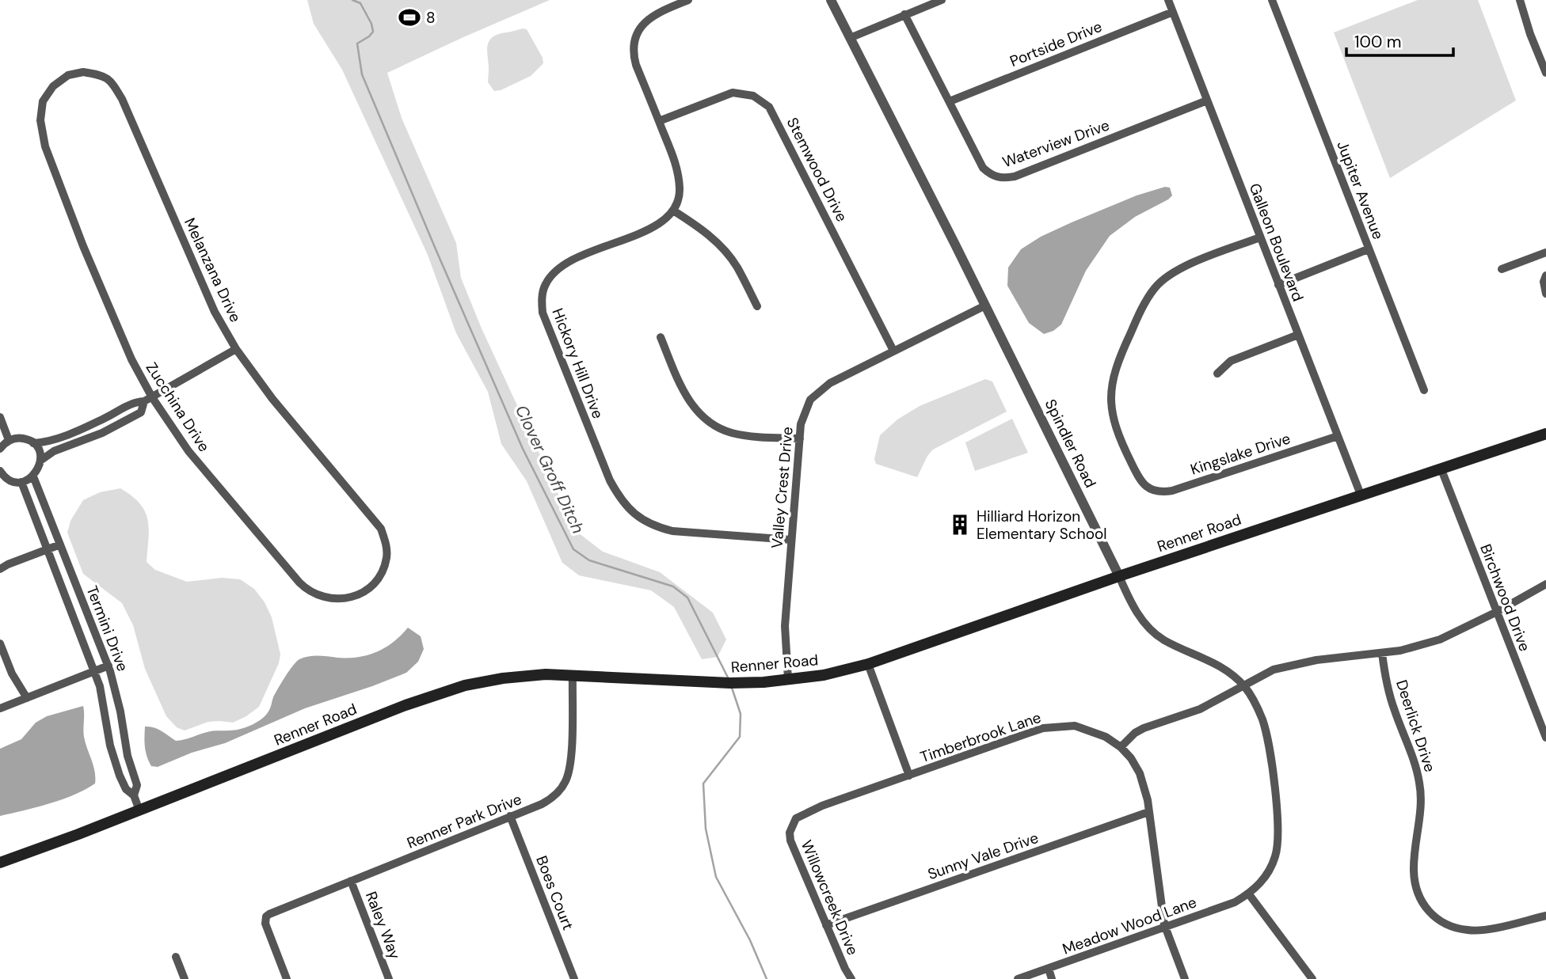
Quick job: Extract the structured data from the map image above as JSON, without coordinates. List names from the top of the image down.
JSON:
{
  "streets": {
    "main road": ["Renner Road"],
    "street": [
      "Portside Drive",
      "Waterview Drive",
      "Stemwood Drive",
      "Jupiter Avenue",
      "Galleon Boulevard",
      "Melanzana Drive",
      "Hickory Hill Drive",
      "Zucchina Drive",
      "Spindler Road",
      "Kingslake Drive",
      "Valley Crest Drive",
      "Birchwood Drive",
      "Termini Drive",
      "Deerlick Drive",
      "Timberbrook Lane",
      "Renner Park Drive",
      "Sunny Vale Drive",
      "Boes Court",
      "Willowcreek Drive",
      "Raley Way",
      "Meadow Wood Lane"
    ]
  },
  "crossings": [
    ["Portside Drive", "Waterview Drive"],
    ["Portside Drive", "Galleon Boulevard"],
    ["Waterview Drive", "Galleon Boulevard"],
    ["Stemwood Drive", "Valley Crest Drive"],
    ["Galleon Boulevard", "Kingslake Drive"],
    ["Galleon Boulevard", "Renner Road"],
    ["Melanzana Drive", "Zucchina Drive"],
    ["Hickory Hill Drive", "Valley Crest Drive"],
    ["Spindler Road", "Valley Crest Drive"],
    ["Spindler Road", "Renner Road"],
    ["Spindler Road", "Meadow Wood Lane"],
    ["Valley Crest Drive", "Renner Road"],
    ["Renner Road", "Birchwood Drive"],
    ["Renner Road", "Termini Drive"],
    ["Renner Road", "Renner Park Drive"],
    ["Timberbrook Lane", "Willowcreek Drive"],
    ["Renner Park Drive", "Boes Court"],
    ["Renner Park Drive", "Raley Way"],
    ["Sunny Vale Drive", "Willowcreek Drive"]
  ],
  "water": ["Clover Groff Ditch"],
  "places": {
    "sports": ["8"],
    "building": ["Hilliard Horizon Elementary School"]
  },
  "scale_bar": "100 m"
}
